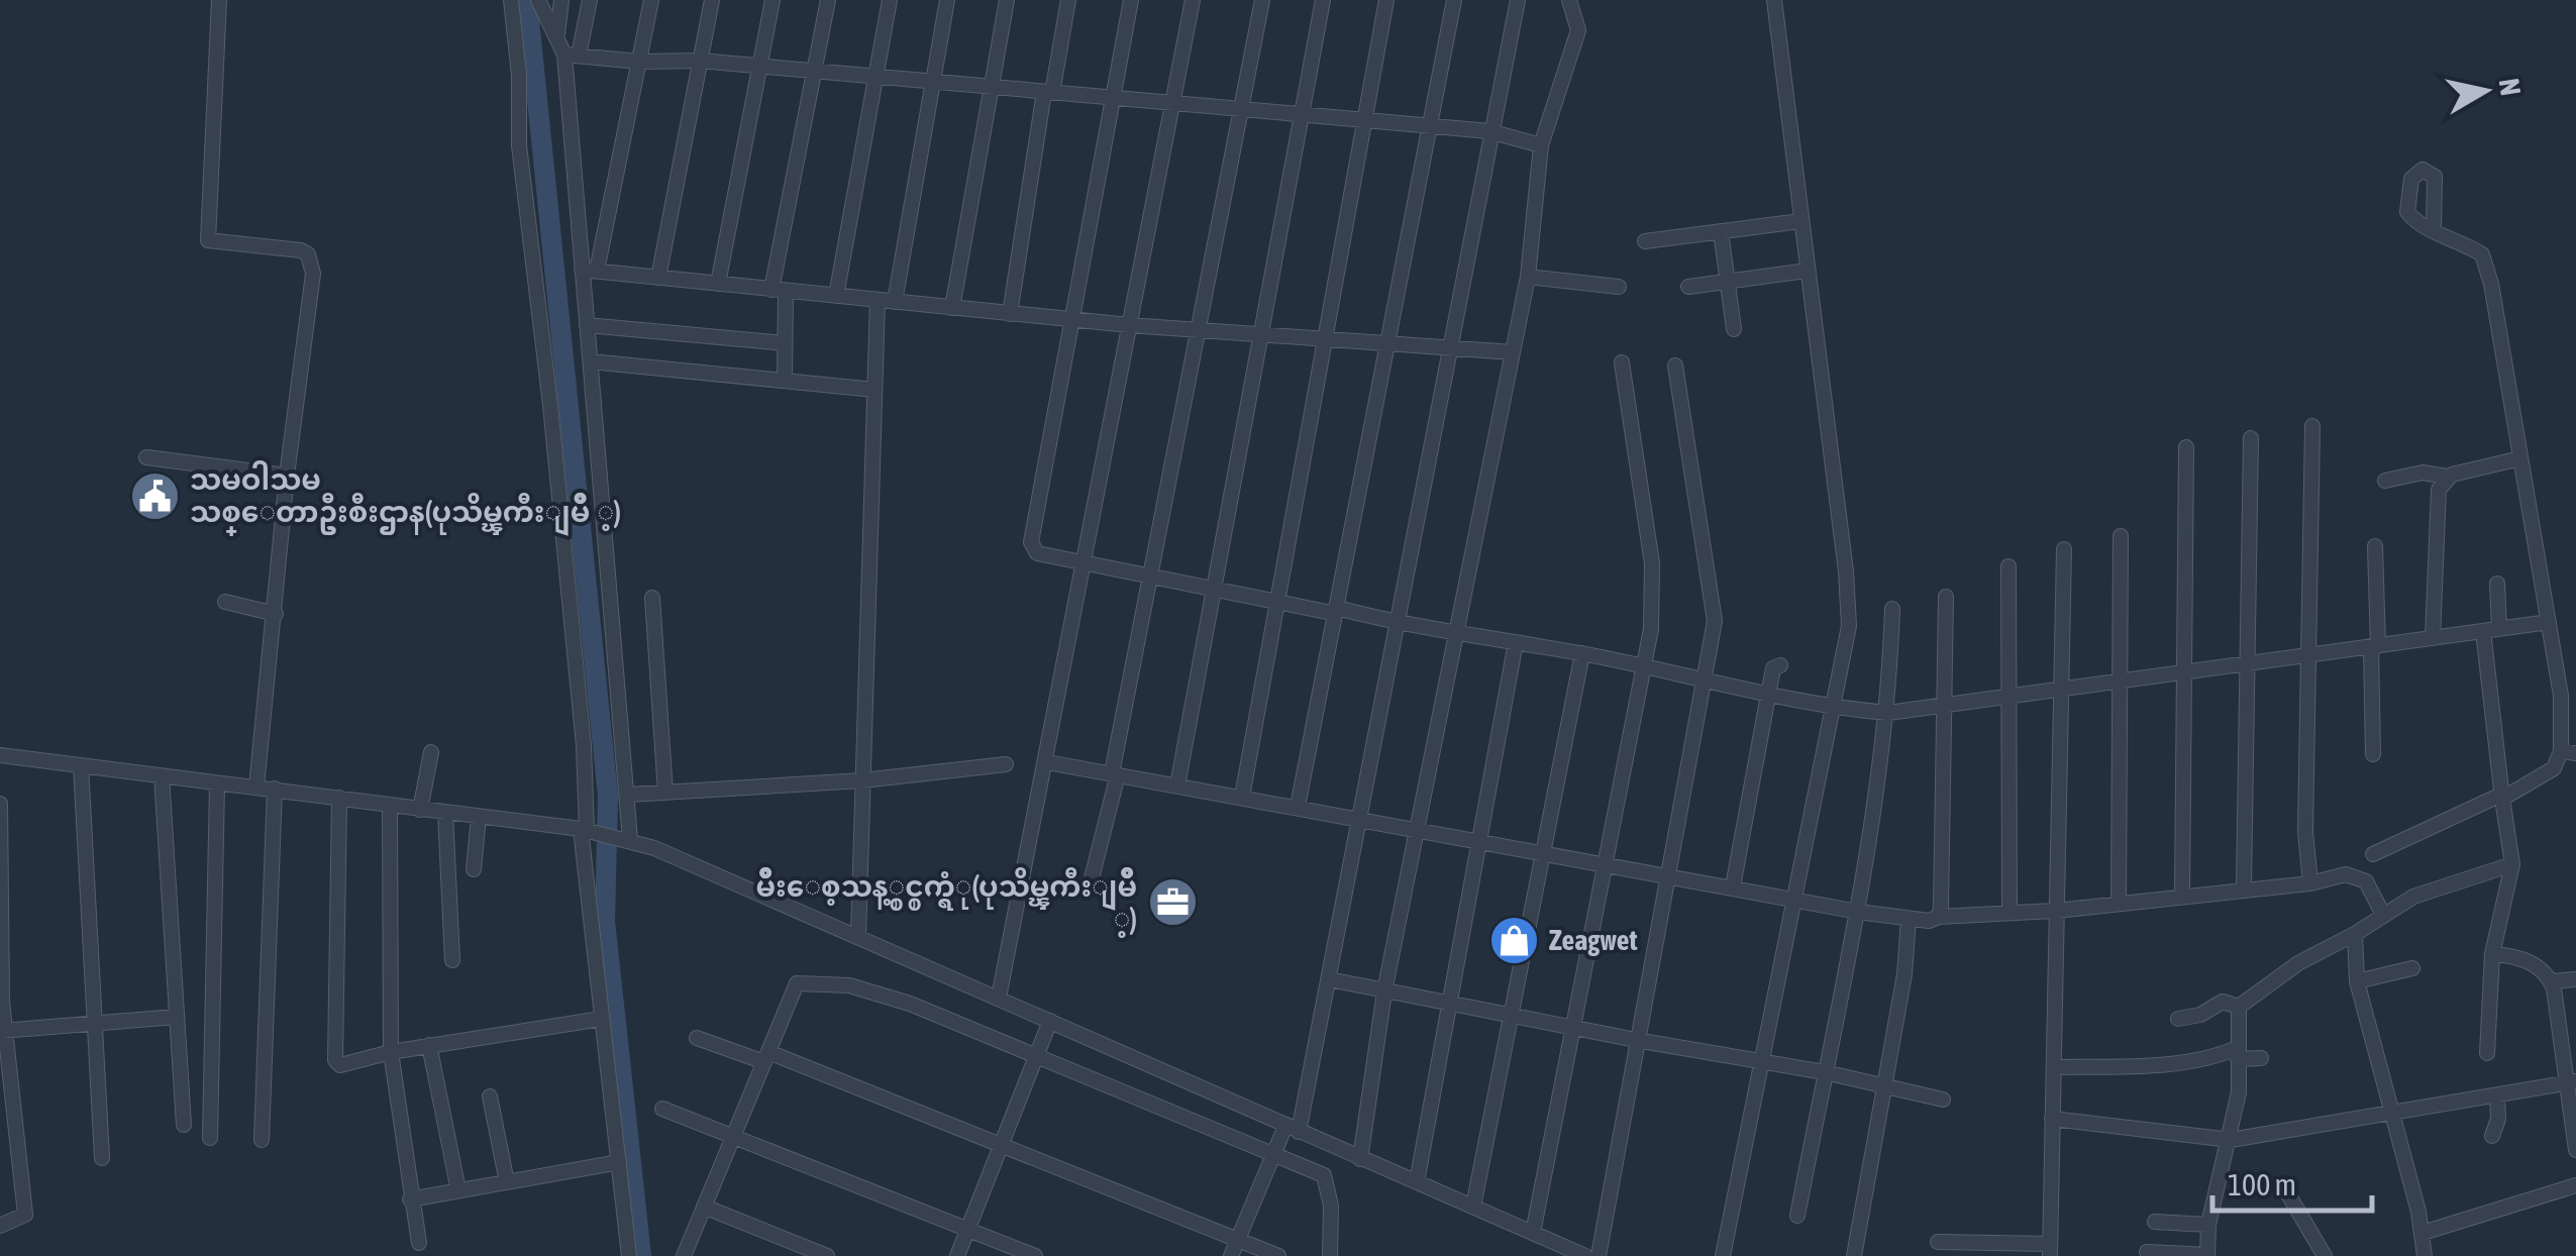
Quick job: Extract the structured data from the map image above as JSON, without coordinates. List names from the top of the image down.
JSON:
{
  "places": {
    "public building": ["သမဝါသမ သစ္ေတာဦးစီးဌာန(ပုသိမ္ၾကီးျမိဳ ့)"],
    "office": ["မ်ိဳးေစ့သန့္စင္စက္ရံု(ပုသိမ္ၾကီးျမိဳ ့)"],
    "shop": ["Zeagwet"]
  },
  "scale_bar": "100 m",
  "north": "right"
}
